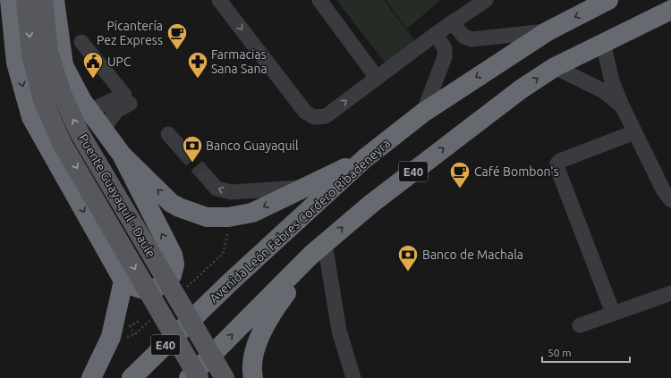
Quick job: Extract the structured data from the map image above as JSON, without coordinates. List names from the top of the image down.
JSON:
{
  "streets": {
    "highway": ["E40", "Avenida León Febres Cordero Ribadeneyra"],
    "main road": ["Puente Guayaquil - Daule"]
  },
  "places": {
    "cafe": ["Picantería Pez Express", "Café Bombon's"],
    "public building": ["UPC"],
    "pharmacy": ["Farmacias Sana Sana"],
    "bank": ["Banco Guayaquil", "Banco de Machala"]
  },
  "scale_bar": "50 m"
}
